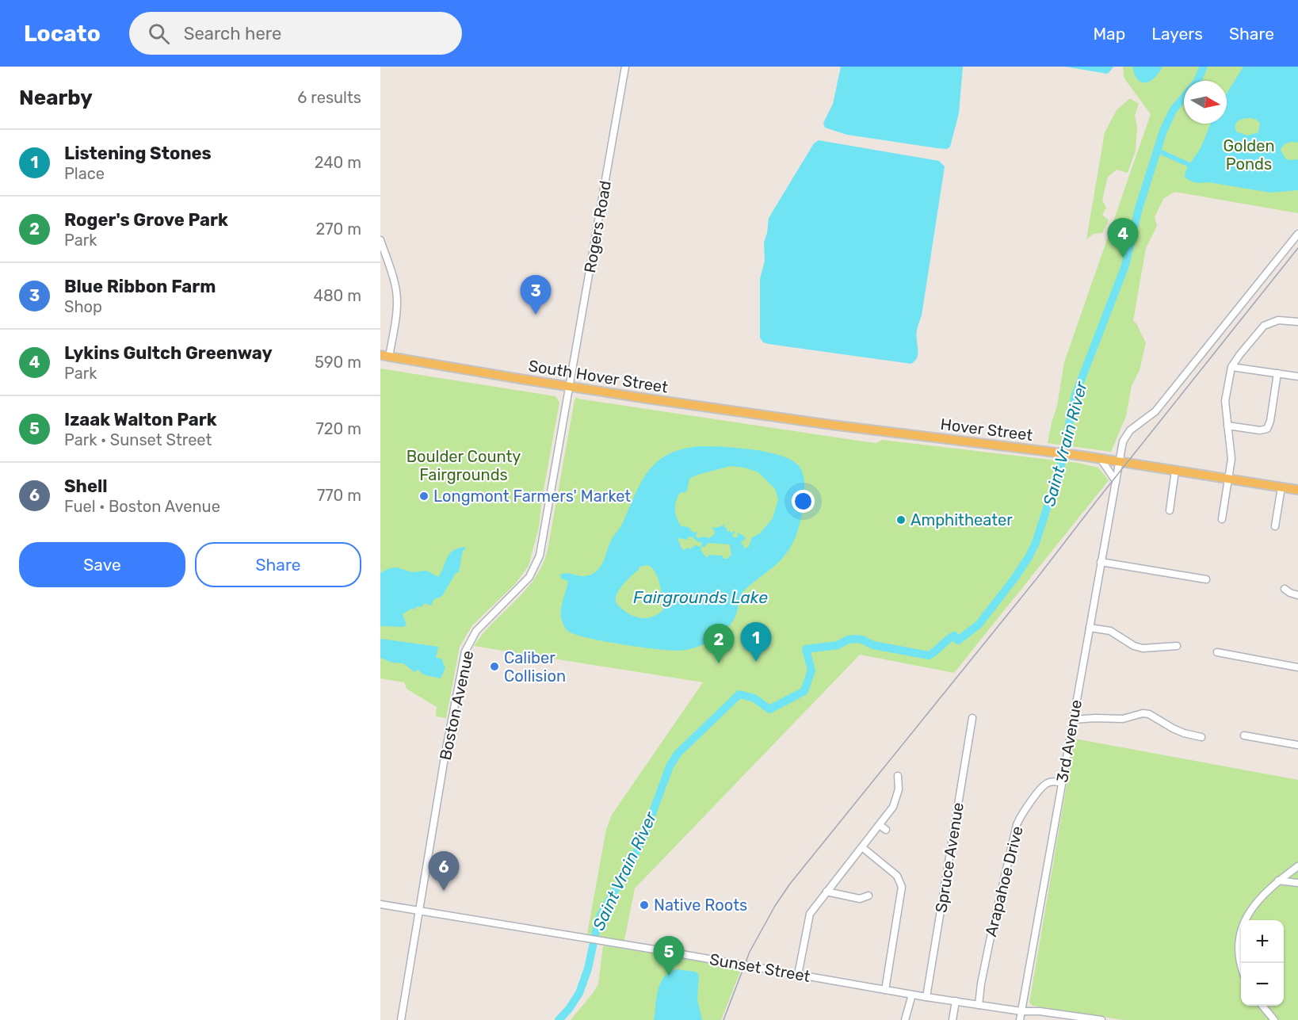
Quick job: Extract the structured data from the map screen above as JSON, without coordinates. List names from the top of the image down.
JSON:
{
  "streets": {
    "main road": ["South Hover Street", "Hover Street"],
    "street": [
      "Rogers Road",
      "Boston Avenue",
      "3rd Avenue",
      "Spruce Avenue",
      "Arapahoe Drive",
      "Sunset Street"
    ]
  },
  "crossings": [
    ["Rogers Road", "South Hover Street"],
    ["Rogers Road", "Boston Avenue"],
    ["South Hover Street", "Hover Street"],
    ["South Hover Street", "Boston Avenue"],
    ["Hover Street", "3rd Avenue"],
    ["Boston Avenue", "Sunset Street"],
    ["3rd Avenue", "Arapahoe Drive"],
    ["3rd Avenue", "Sunset Street"],
    ["Spruce Avenue", "Sunset Street"],
    ["Arapahoe Drive", "Sunset Street"]
  ],
  "water": ["Saint Vrain River", "Fairgrounds Lake"],
  "parks": ["Golden Ponds", "Boulder County Fairgrounds"],
  "places": [
    "Longmont Farmers' Market",
    "Amphitheater",
    "Caliber Collision",
    "Native Roots"
  ],
  "north": "right",
  "page": {
    "header": "Locato",
    "search": "Search here",
    "nav": ["Map", "Layers", "Share"],
    "heading": ["Nearby", "6 results"],
    "list": [
      {
        "mark": "1",
        "name": "Listening Stones",
        "note": "Place",
        "value": "240 m"
      },
      {
        "mark": "2",
        "name": "Roger's Grove Park",
        "note": "Park",
        "value": "270 m"
      },
      {
        "mark": "3",
        "name": "Blue Ribbon Farm",
        "note": "Shop",
        "value": "480 m"
      },
      {
        "mark": "4",
        "name": "Lykins Gultch Greenway",
        "note": "Park",
        "value": "590 m"
      },
      {
        "mark": "5",
        "name": "Izaak Walton Park",
        "note": "Park · Sunset Street",
        "value": "720 m"
      },
      {
        "mark": "6",
        "name": "Shell",
        "note": "Fuel · Boston Avenue",
        "value": "770 m"
      }
    ],
    "pins": [
      "4",
      "3",
      "1",
      "2",
      "6",
      "5"
    ],
    "buttons": ["Save", "Share"],
    "map_buttons": ["+", "−"]
  }
}
